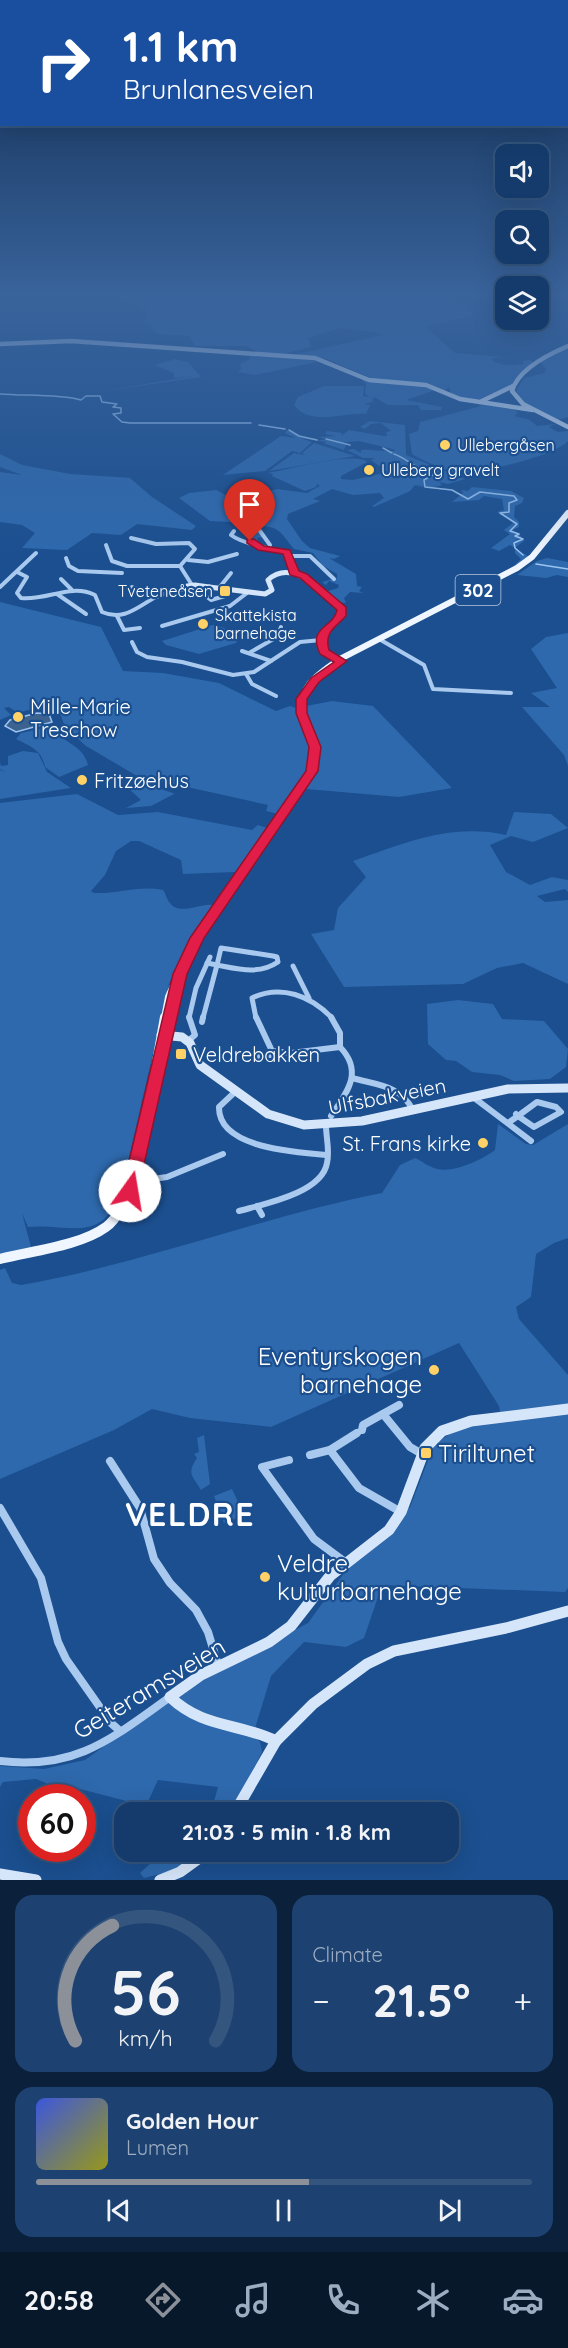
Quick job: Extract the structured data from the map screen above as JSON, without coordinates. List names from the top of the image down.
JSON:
{
  "streets": {
    "main road": ["302"],
    "street": ["Ulfsbakveien", "Geiteramsveien"]
  },
  "districts": ["VELDRE"],
  "places": {
    "other": [
      "Ullebergåsen",
      "Ulleberg gravelt",
      "Skattekista barnehage",
      "Mille-Marie Treschow",
      "Fritzøehus",
      "St. Frans kirke",
      "Eventyrskogen barnehage",
      "Veldre kulturbarnehage"
    ],
    "transit": ["Tveteneåsen", "Veldrebakken", "Tiriltunet"]
  },
  "page": {
    "turn": ["1.1 km", "Brunlanesveien"],
    "limit": "60",
    "trip": "21:03 · 5 min · 1.8 km",
    "tile": "Climate",
    "heat": ["−", "21.5°", "+"],
    "song": ["Golden Hour", "Lumen"],
    "tabs": "20:58",
    "gauge": ["56", "km/h"]
  }
}
